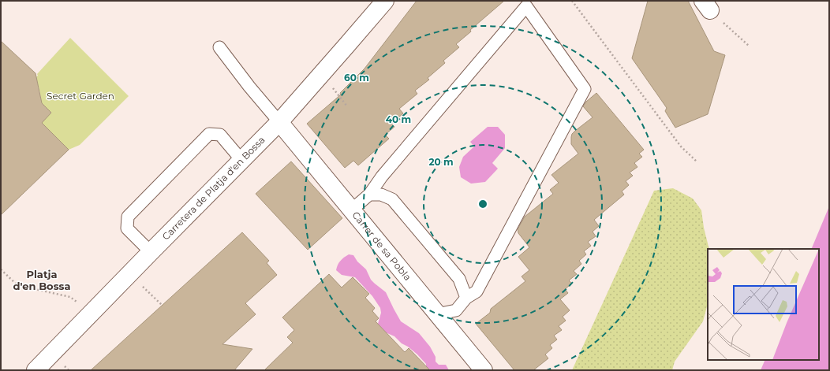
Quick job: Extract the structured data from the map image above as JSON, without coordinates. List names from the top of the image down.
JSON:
{
  "streets": {
    "street": ["Carretera de Platja d'en Bossa", "Carrer de sa Pobla"]
  },
  "crossings": [
    ["Carretera de Platja d'en Bossa", "Carrer de sa Pobla"]
  ],
  "districts": ["Platja d'en Bossa"],
  "parks": ["Secret Garden"],
  "rings": ["60 m", "40 m", "20 m"]
}
